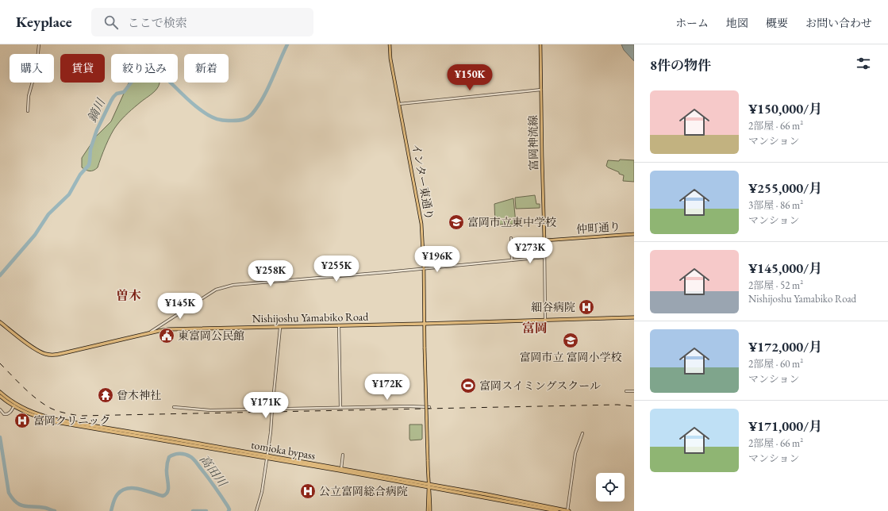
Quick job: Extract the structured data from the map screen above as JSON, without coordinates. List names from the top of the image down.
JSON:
{
  "streets": {
    "highway": ["Nishijoshu Yamabiko Road", "tomioka bypass"],
    "main road": ["富岡神流線", "インター東通り", "仲町通り"]
  },
  "crossings": [
    ["富岡神流線", "仲町通り"],
    ["インター東通り", "Nishijoshu Yamabiko Road"]
  ],
  "districts": ["曽木", "富岡"],
  "water": ["鏑川", "高田川"],
  "places": {
    "school or university": ["富岡市立東中学校", "富岡市立 富岡小学校"],
    "hospital": ["細谷病院", "富岡クリニック", "公立富岡総合病院"],
    "public building": ["東富岡公民館"],
    "sports": ["富岡スイミングスクール"],
    "temple": ["曾木神社"]
  },
  "page": {
    "header": "Keyplace",
    "search": "ここで検索",
    "nav": [
      "ホーム",
      "地図",
      "概要",
      "お問い合わせ"
    ],
    "heading": "8件の物件",
    "chip": [
      "購入",
      "賃貸",
      "絞り込み",
      "新着"
    ],
    "price": [
      "¥150K",
      "¥273K",
      "¥196K",
      "¥255K",
      "¥258K",
      "¥145K",
      "¥172K",
      "¥171K"
    ],
    "list": [
      {
        "name": "¥150,000/月",
        "note": "2部屋 · 66 m² · マンション"
      },
      {
        "name": "¥255,000/月",
        "note": "3部屋 · 86 m² · マンション"
      },
      {
        "name": "¥145,000/月",
        "note": "2部屋 · 52 m² · Nishijoshu Yamabiko Road"
      },
      {
        "name": "¥172,000/月",
        "note": "2部屋 · 60 m² · マンション"
      },
      {
        "name": "¥171,000/月",
        "note": "2部屋 · 66 m² · マンション"
      }
    ]
  }
}
